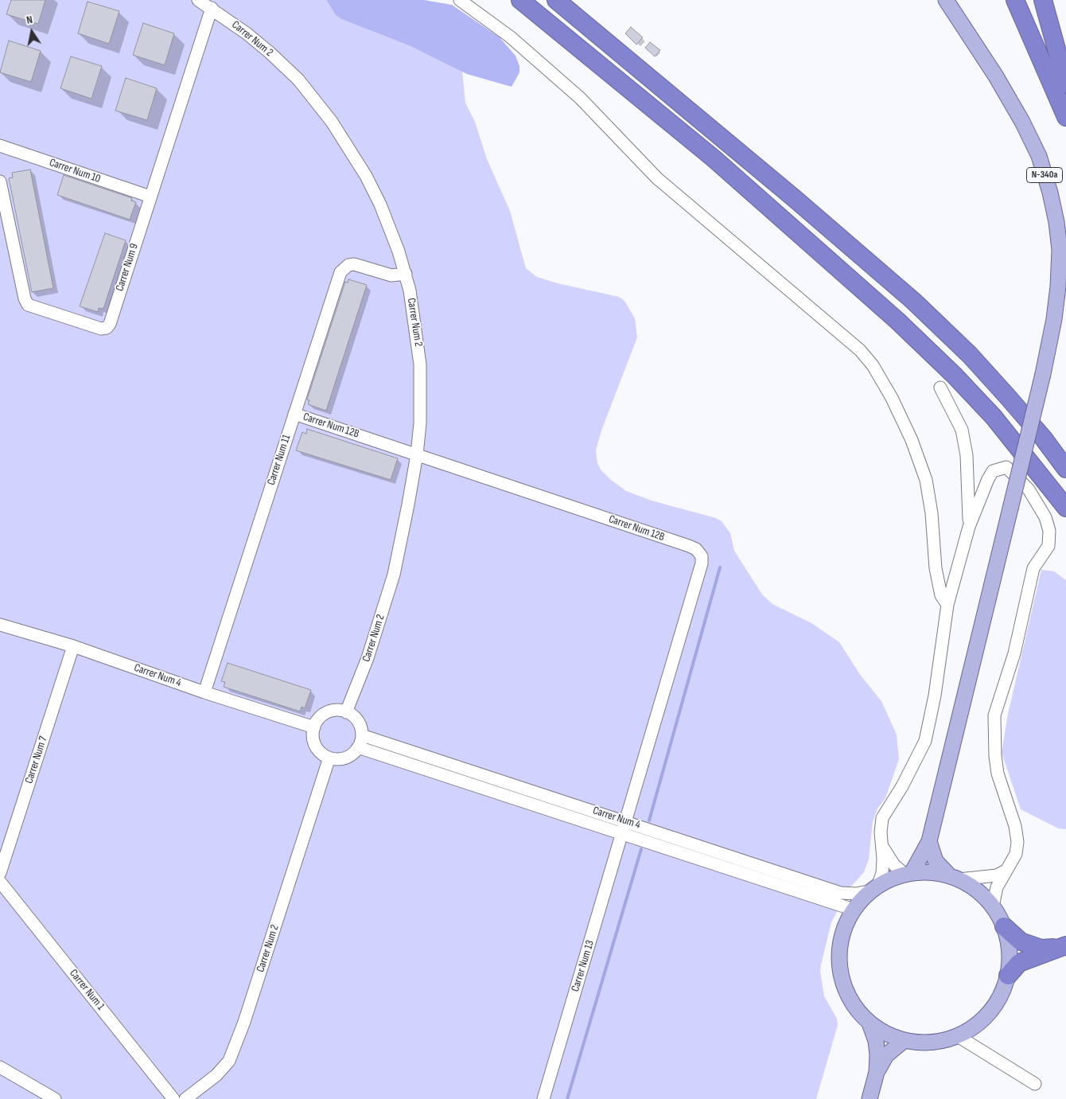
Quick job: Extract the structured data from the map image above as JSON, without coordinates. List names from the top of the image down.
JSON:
{
  "streets": {
    "main road": ["N-340a"],
    "street": [
      "Carrer Num 2",
      "Carrer Num 10",
      "Carrer Num 9",
      "Carrer Num 12B",
      "Carrer Num 11",
      "Carrer Num 4",
      "Carrer Num 7",
      "Carrer Num 13",
      "Carrer Num 1"
    ]
  },
  "crossings": [
    ["Carrer Num 2", "Carrer Num 9"],
    ["Carrer Num 2", "Carrer Num 12B"],
    ["Carrer Num 2", "Carrer Num 11"],
    ["Carrer Num 2", "Carrer Num 4"],
    ["Carrer Num 10", "Carrer Num 9"],
    ["Carrer Num 12B", "Carrer Num 11"],
    ["Carrer Num 12B", "Carrer Num 4"],
    ["Carrer Num 12B", "Carrer Num 13"],
    ["Carrer Num 11", "Carrer Num 4"],
    ["Carrer Num 4", "Carrer Num 7"],
    ["Carrer Num 4", "Carrer Num 13"]
  ],
  "north": "top"
}
